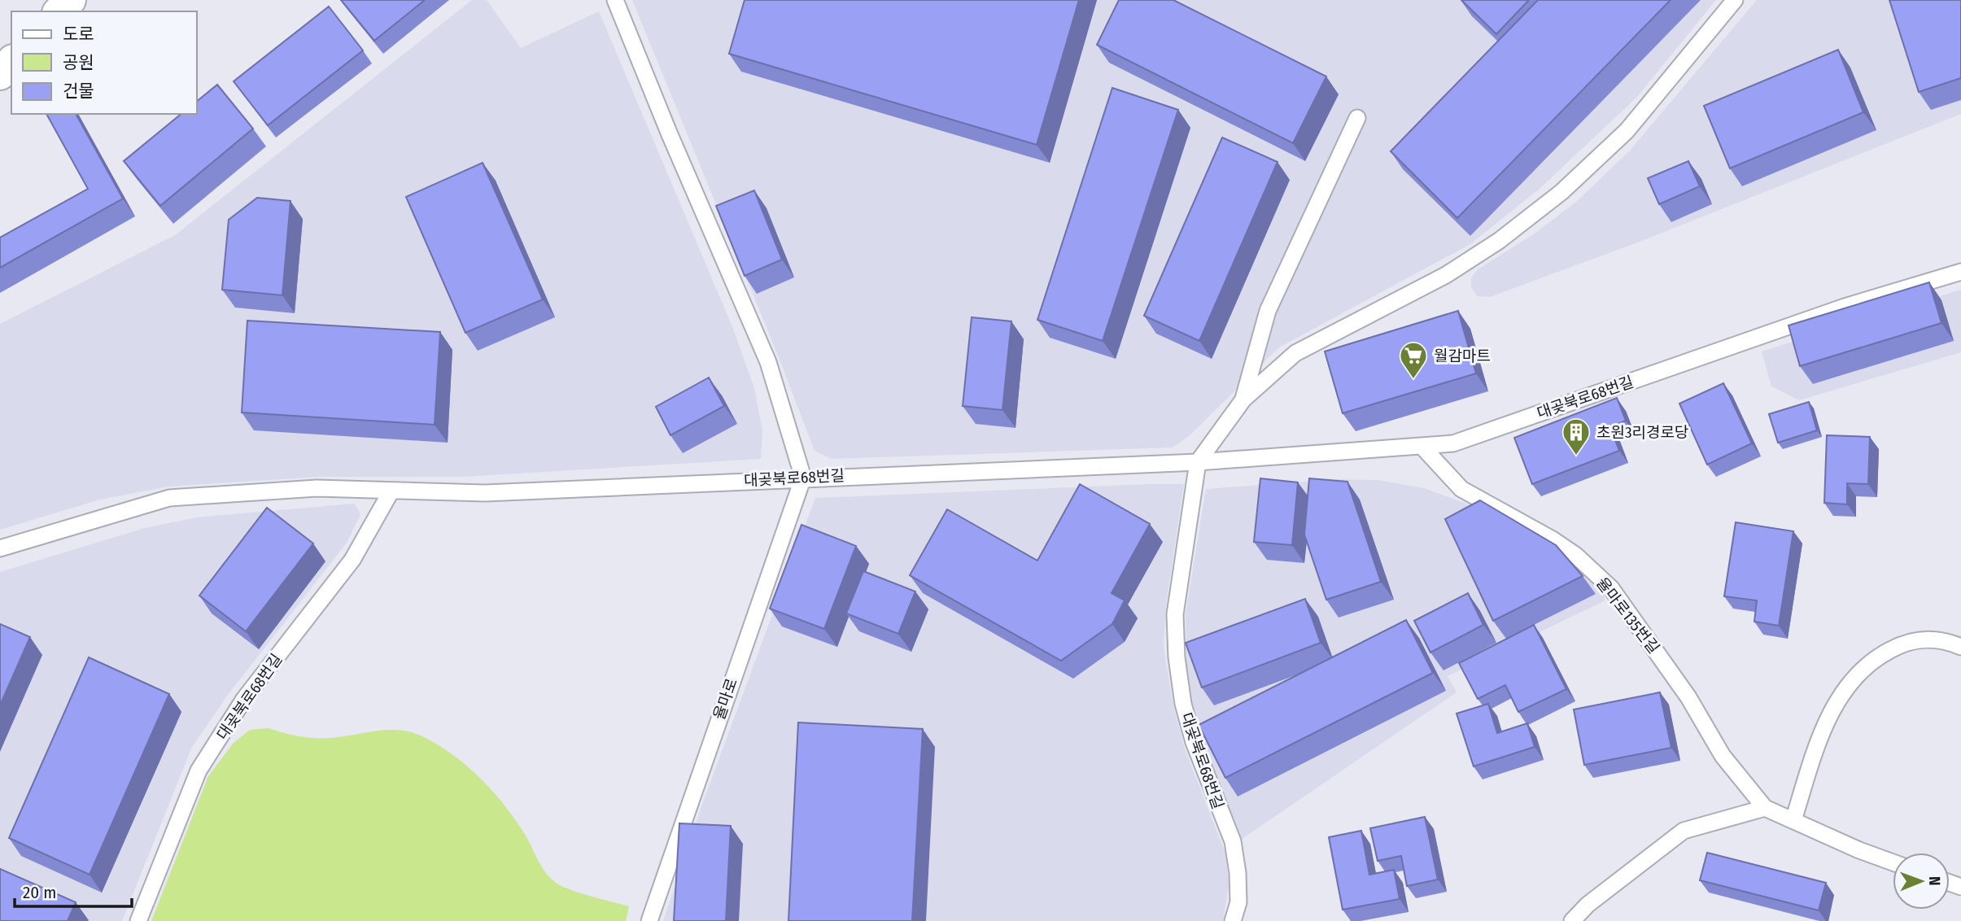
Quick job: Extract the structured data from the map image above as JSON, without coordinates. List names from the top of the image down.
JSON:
{
  "streets": {
    "lane": ["대곶북로68번길", "율마로135번길", "율마로"]
  },
  "crossings": [
    ["대곶북로68번길", "율마로135번길"],
    ["대곶북로68번길", "율마로"]
  ],
  "places": {
    "supermarket": ["월감마트"],
    "building": ["초원3리경로당"]
  },
  "legend": ["도로", "공원", "건물"],
  "scale_bar": "20 m",
  "north": "right"
}
